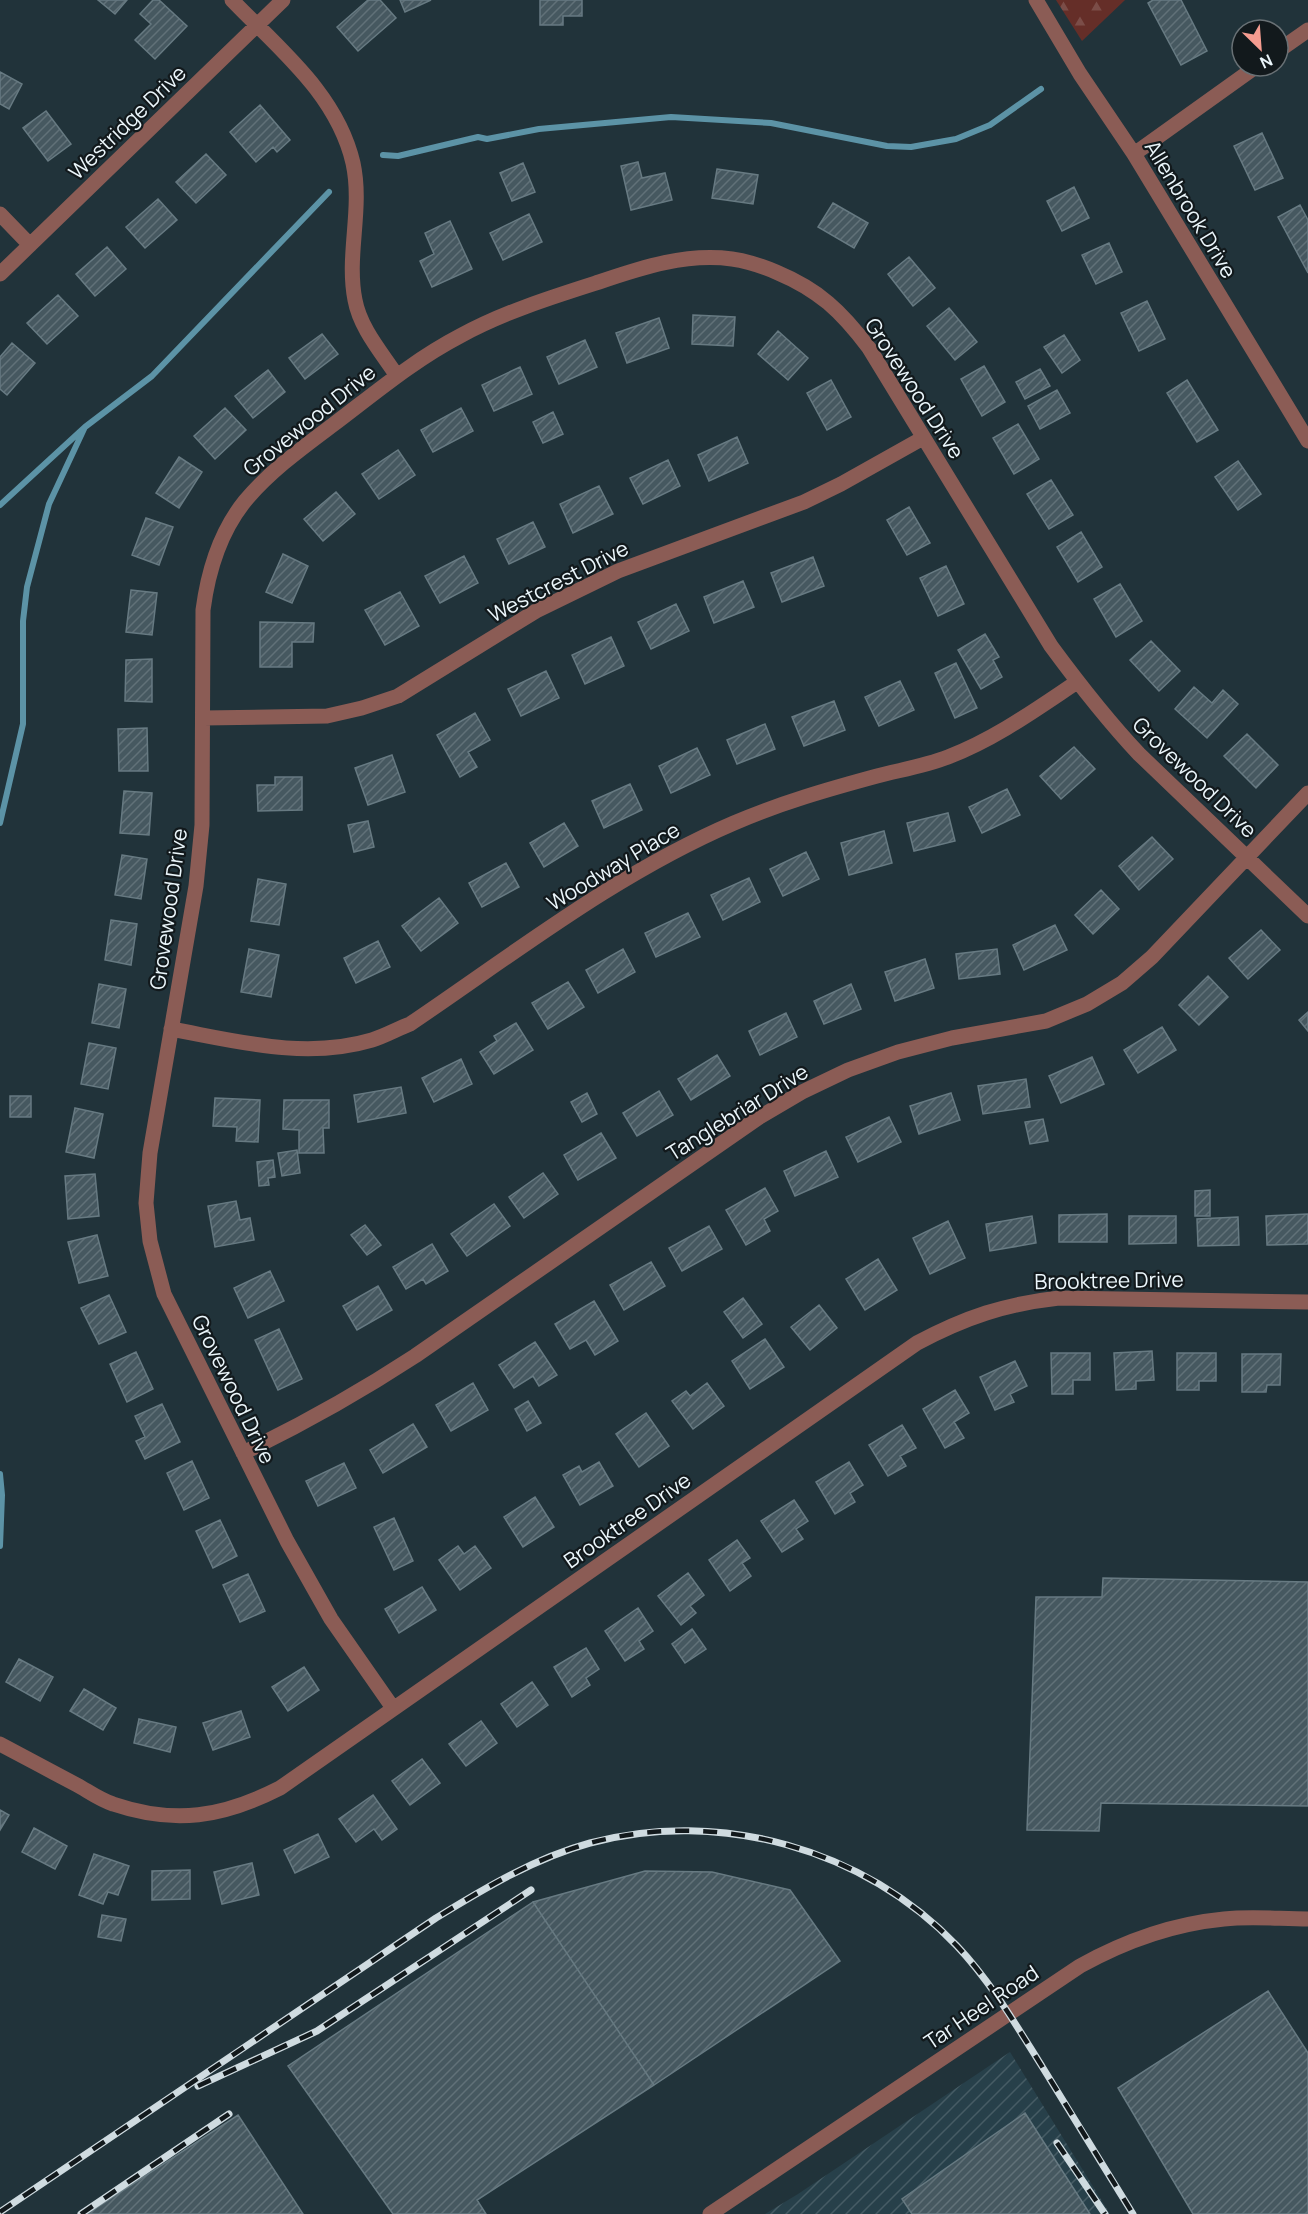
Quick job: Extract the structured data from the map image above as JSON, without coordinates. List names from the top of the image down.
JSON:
{
  "streets": {
    "street": [
      "Westridge Drive",
      "Allenbrook Drive",
      "Grovewood Drive",
      "Westcrest Drive",
      "Woodway Place",
      "Tanglebriar Drive",
      "Brooktree Drive",
      "Tar Heel Road"
    ]
  },
  "crossings": [
    ["Grovewood Drive", "Westcrest Drive"],
    ["Grovewood Drive", "Woodway Place"],
    ["Grovewood Drive", "Tanglebriar Drive"],
    ["Grovewood Drive", "Brooktree Drive"]
  ],
  "north": "bottom right"
}
